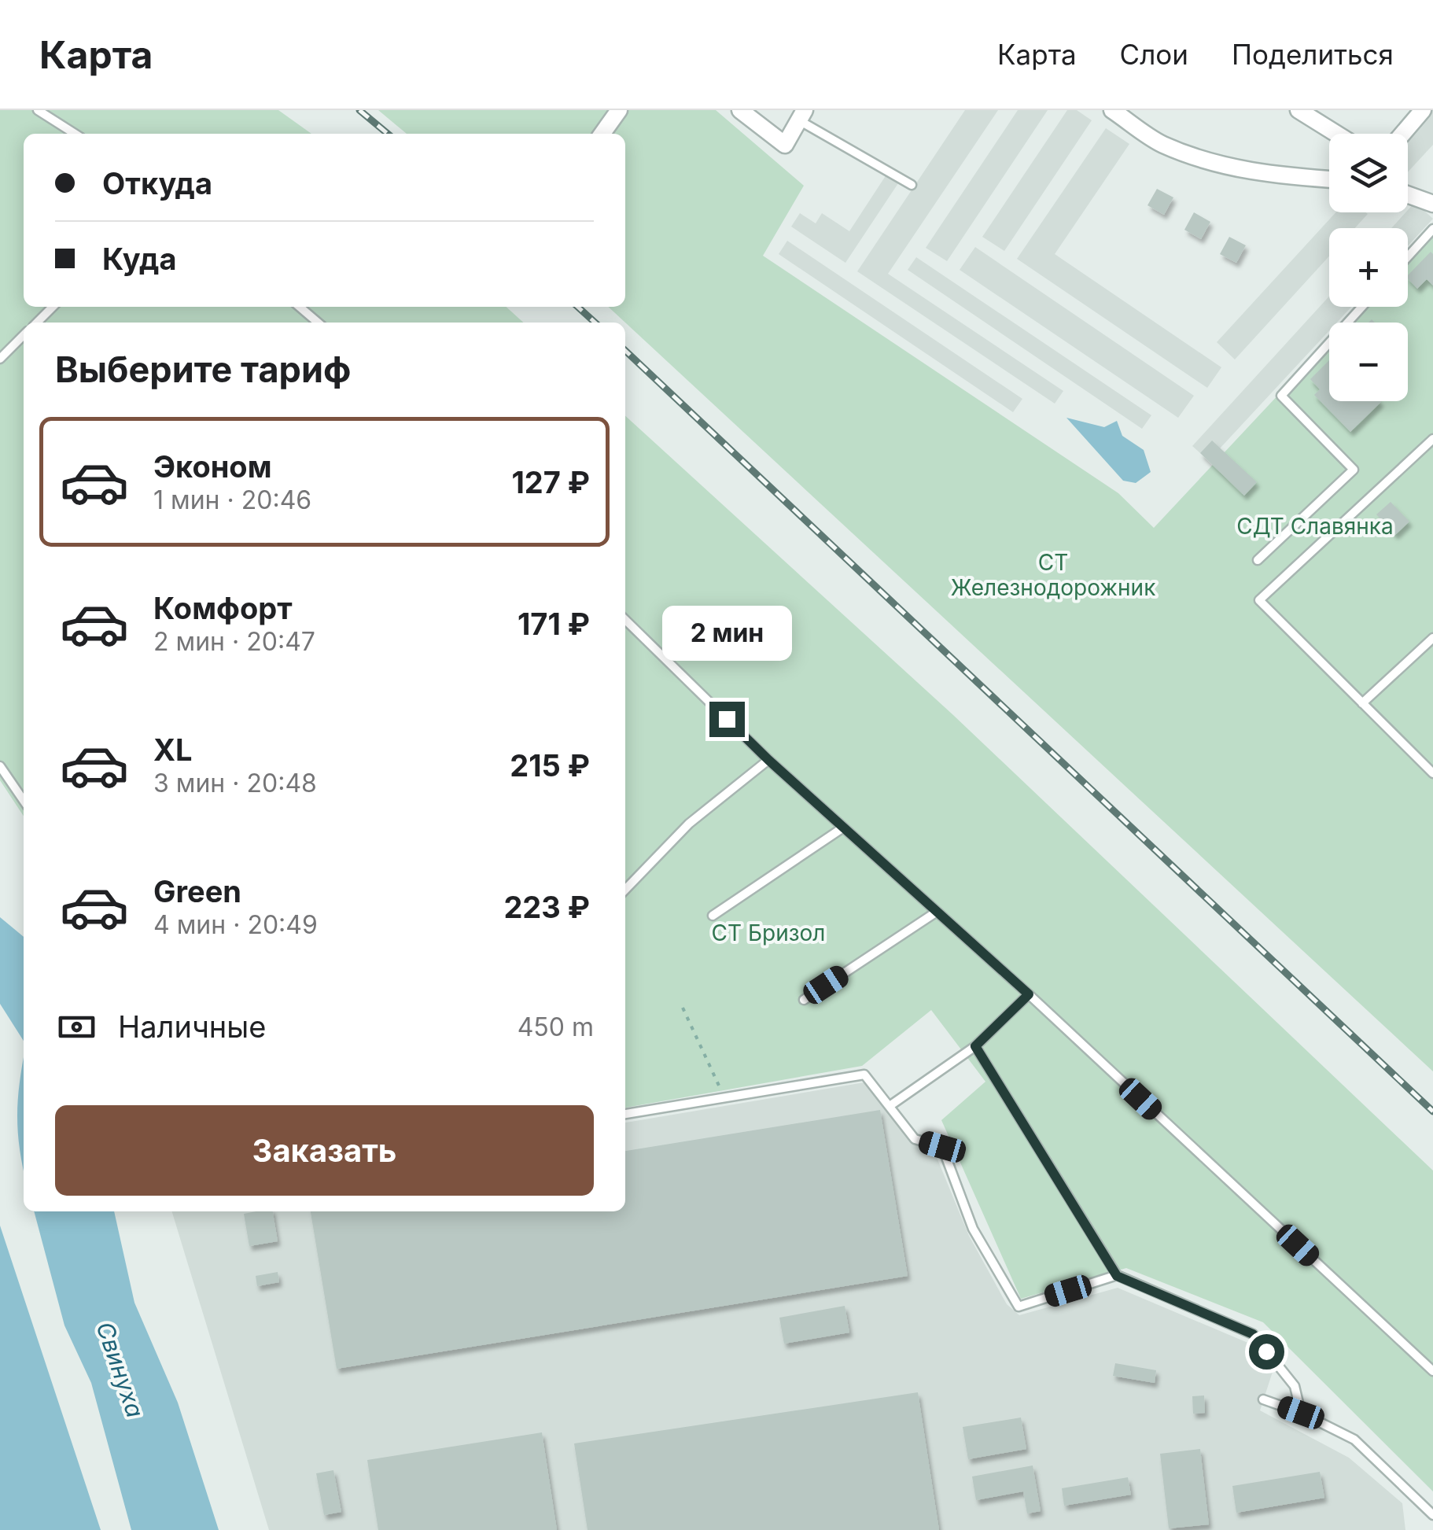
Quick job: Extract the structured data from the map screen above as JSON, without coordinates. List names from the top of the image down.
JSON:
{
  "water": ["Свинуха"],
  "parks": ["СДТ Славянка", "СТ Железнодорожник", "СТ Бризол"],
  "page": {
    "header": "Карта",
    "nav": ["Карта", "Слои", "Поделиться"],
    "map_buttons": ["+", "−"],
    "banner": ["Откуда", "Куда"],
    "heading": "Выберите тариф",
    "list": [
      {
        "name": "Эконом",
        "note": "1 мин · 20:46",
        "value": "127 ₽"
      },
      {
        "name": "Комфорт",
        "note": "2 мин · 20:47",
        "value": "171 ₽"
      },
      {
        "name": "XL",
        "note": "3 мин · 20:48",
        "value": "215 ₽"
      },
      {
        "name": "Green",
        "note": "4 мин · 20:49",
        "value": "223 ₽"
      }
    ],
    "bubble": "2 мин",
    "pay": ["Наличные", "450 m"],
    "buttons": "Заказать"
  }
}
